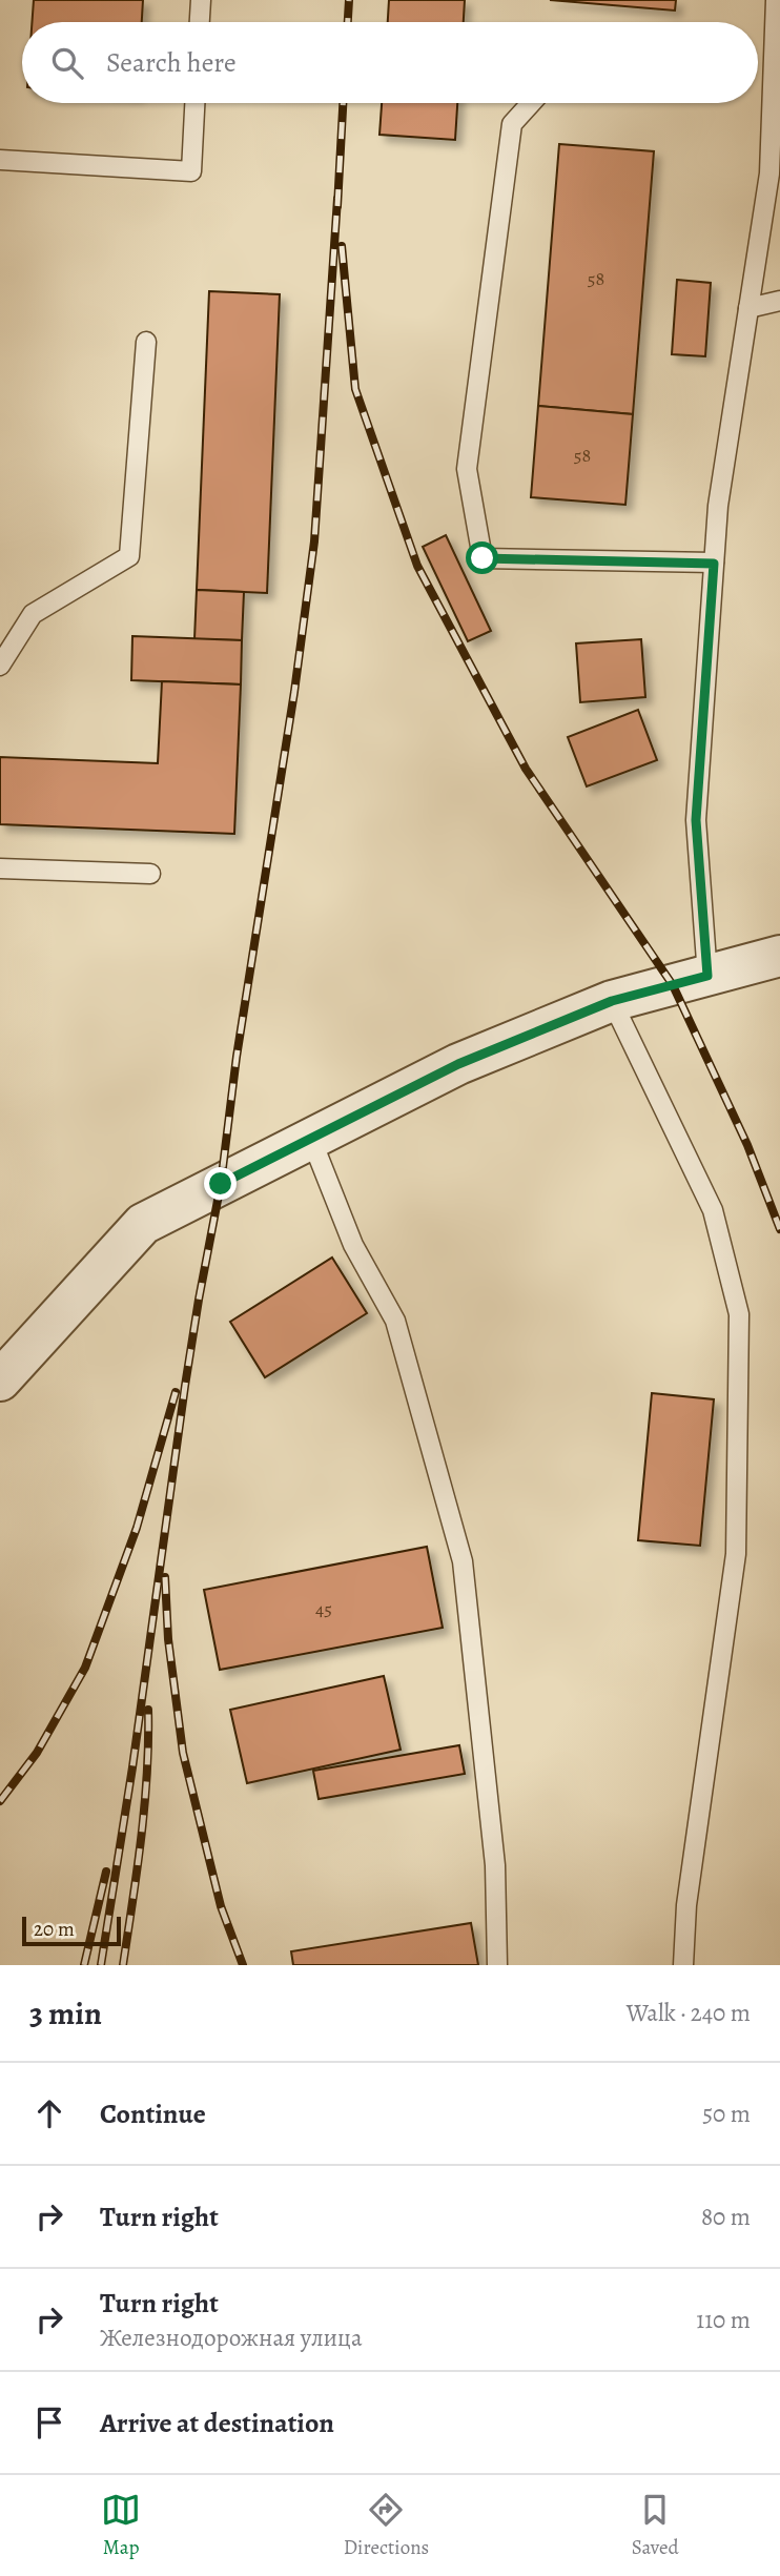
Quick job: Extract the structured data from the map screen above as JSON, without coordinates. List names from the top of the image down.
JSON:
{
  "house_numbers": ["58", "58", "45"],
  "scale_bar": "20 m",
  "page": {
    "search": "Search here",
    "scale": "20 m",
    "heading": ["3 min", "Walk · 240 m"],
    "list": [
      ["Continue", "50 m"],
      ["Turn right", "80 m"],
      ["Turn right", "Железнодорожная улица", "110 m"],
      "Arrive at destination"
    ],
    "nav": ["Map", "Directions", "Saved"]
  }
}
